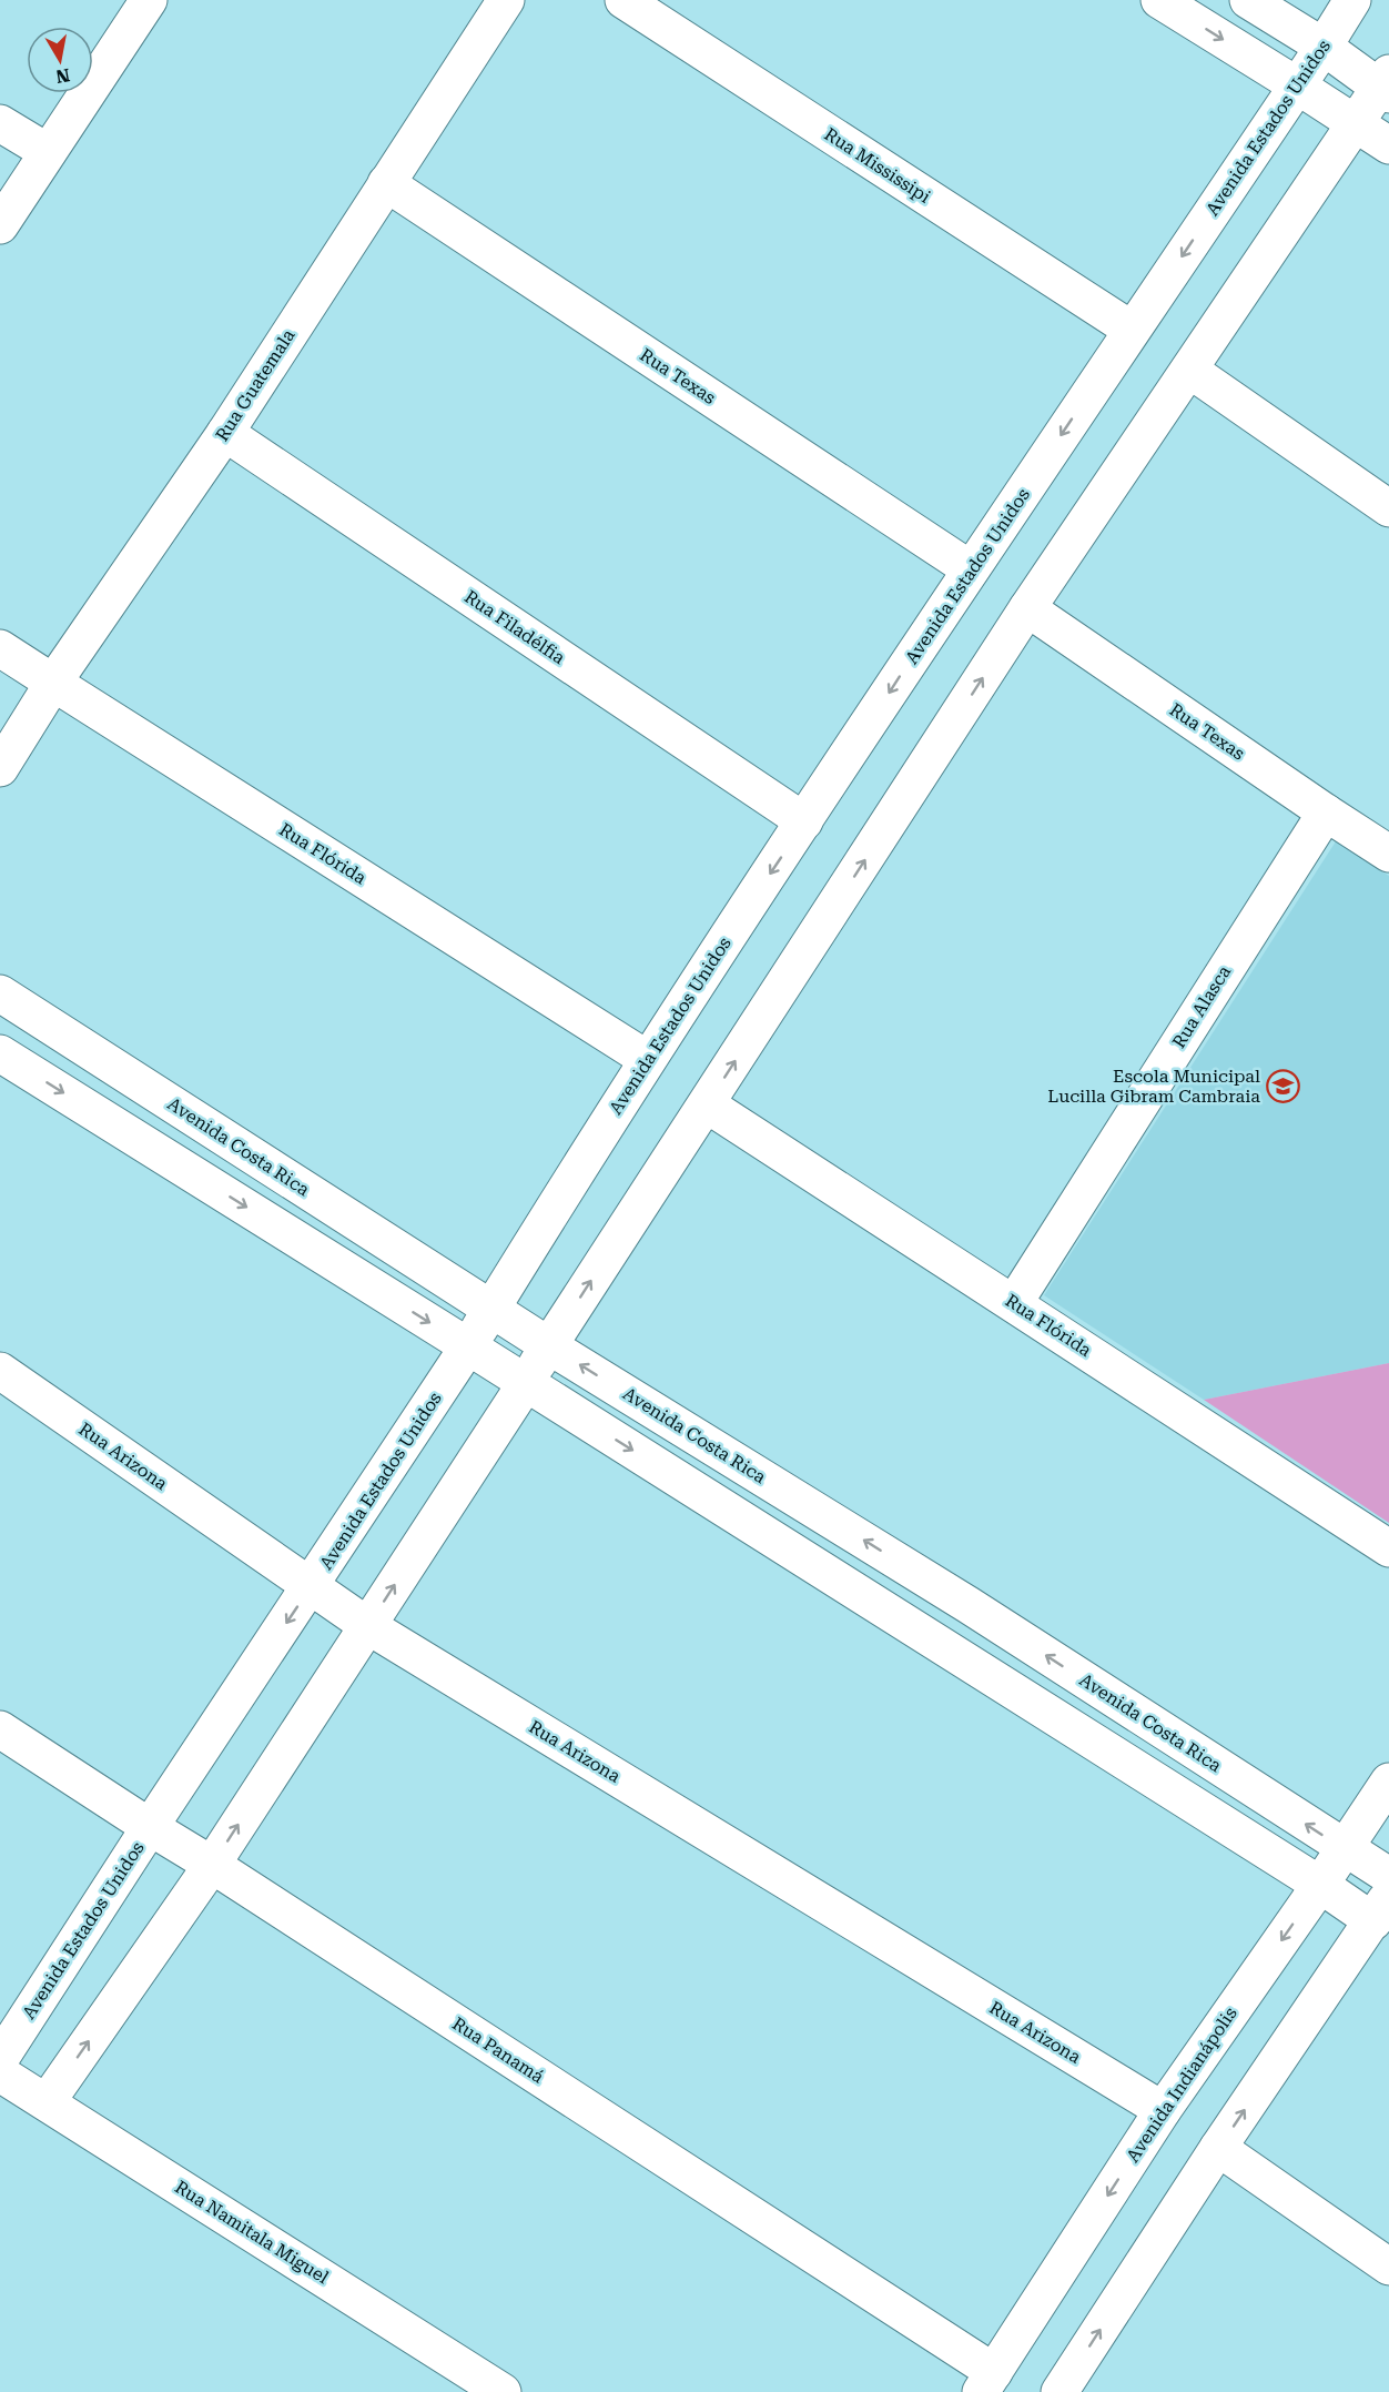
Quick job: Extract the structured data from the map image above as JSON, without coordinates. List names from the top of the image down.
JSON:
{
  "streets": {
    "street": [
      "Avenida Estados Unidos",
      "Rua Mississipi",
      "Rua Texas",
      "Rua Guatemala",
      "Rua Filadélfia",
      "Rua Flórida",
      "Rua Alasca",
      "Avenida Costa Rica",
      "Rua Arizona",
      "Rua Panamá",
      "Avenida Indianápolis",
      "Rua Namitala Miguel"
    ]
  },
  "crossings": [
    ["Avenida Estados Unidos", "Rua Mississipi"],
    ["Avenida Estados Unidos", "Rua Texas"],
    ["Avenida Estados Unidos", "Rua Filadélfia"],
    ["Avenida Estados Unidos", "Rua Flórida"],
    ["Avenida Estados Unidos", "Avenida Costa Rica"],
    ["Avenida Estados Unidos", "Rua Arizona"],
    ["Avenida Estados Unidos", "Rua Panamá"],
    ["Rua Texas", "Rua Guatemala"],
    ["Rua Texas", "Rua Alasca"],
    ["Rua Guatemala", "Rua Filadélfia"],
    ["Rua Guatemala", "Rua Flórida"],
    ["Rua Flórida", "Rua Alasca"],
    ["Avenida Costa Rica", "Avenida Indianápolis"],
    ["Rua Arizona", "Avenida Indianápolis"],
    ["Rua Panamá", "Avenida Indianápolis"]
  ],
  "places": {
    "school or university": ["Escola Municipal Lucilla Gibram Cambraia"]
  },
  "north": "bottom"
}
